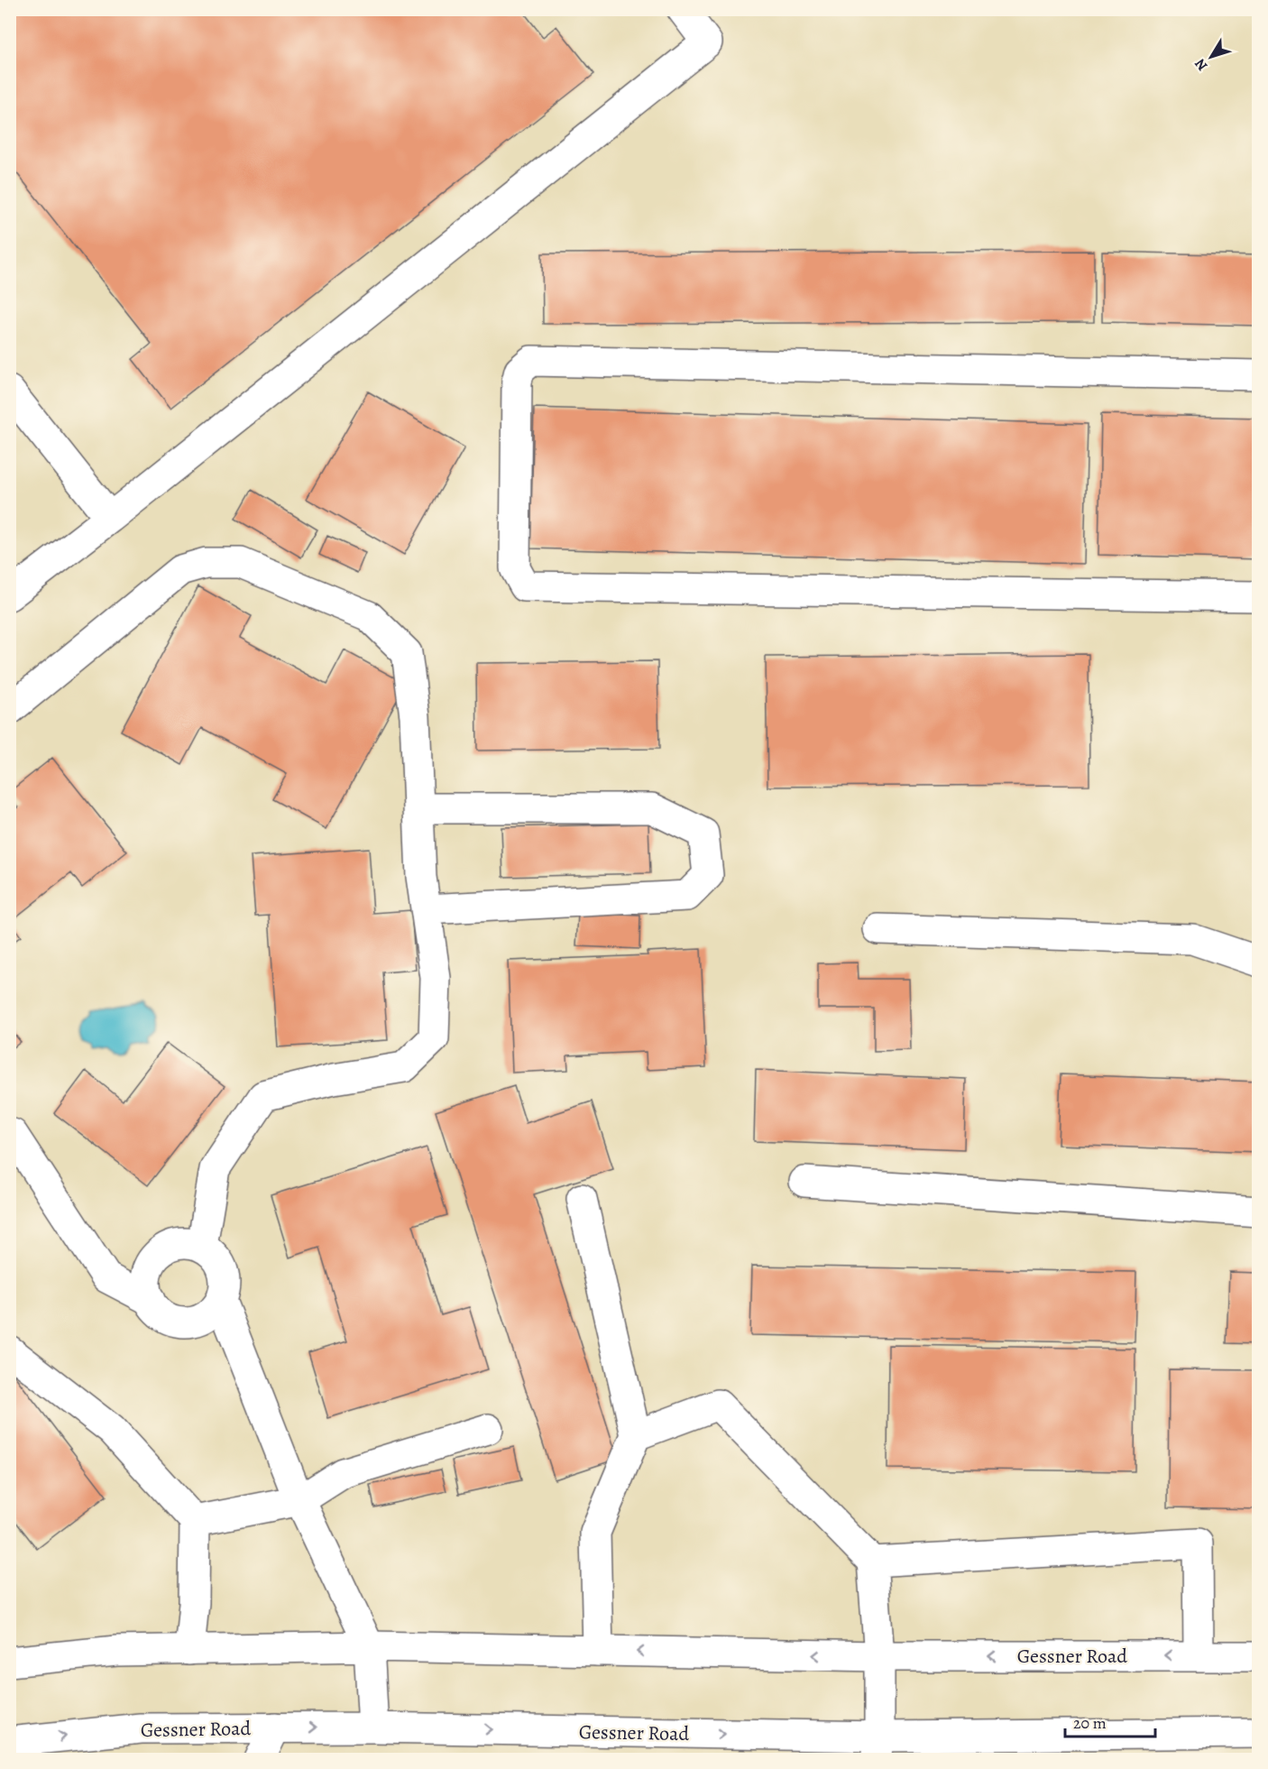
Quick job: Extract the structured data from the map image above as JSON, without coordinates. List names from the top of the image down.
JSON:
{
  "streets": {
    "main road": ["Gessner Road"]
  },
  "scale_bar": "20 m",
  "north": "bottom left"
}
